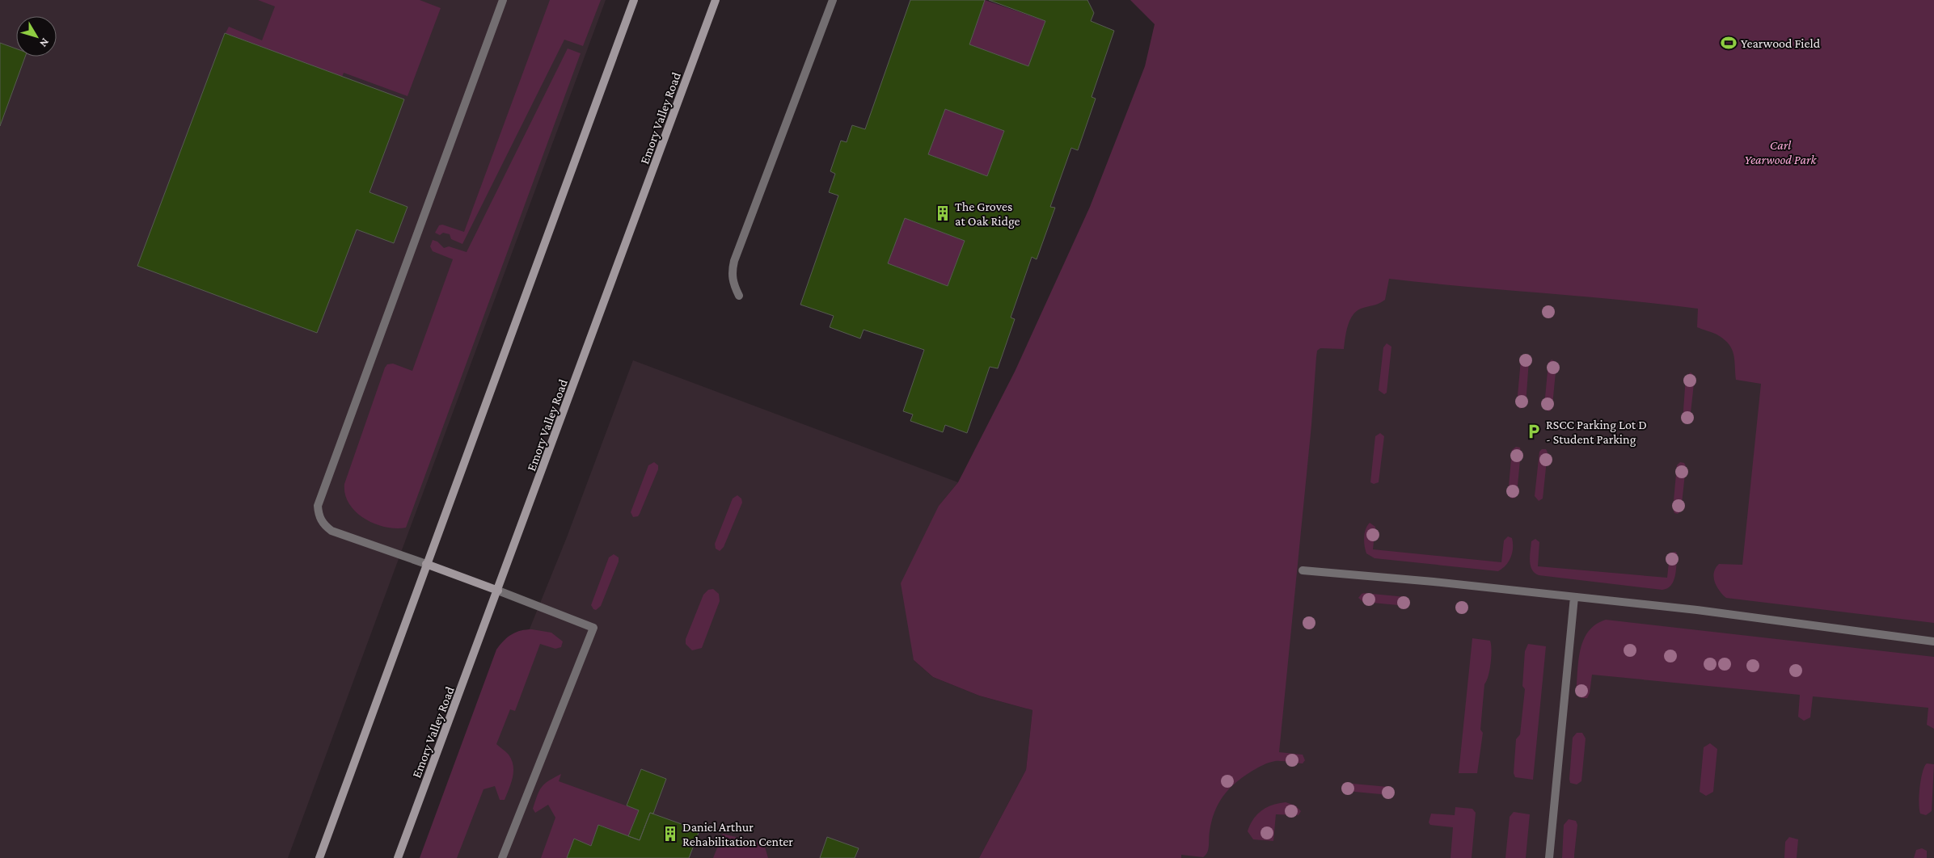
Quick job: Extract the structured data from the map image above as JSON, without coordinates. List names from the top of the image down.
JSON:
{
  "streets": {
    "main road": ["Emory Valley Road"]
  },
  "parks": ["Carl Yearwood Park"],
  "places": {
    "sports": ["Yearwood Field"],
    "building": ["The Groves at Oak Ridge", "Daniel Arthur Rehabilitation Center"],
    "parking": ["RSCC Parking Lot D - Student Parking"]
  },
  "north": "bottom right"
}
